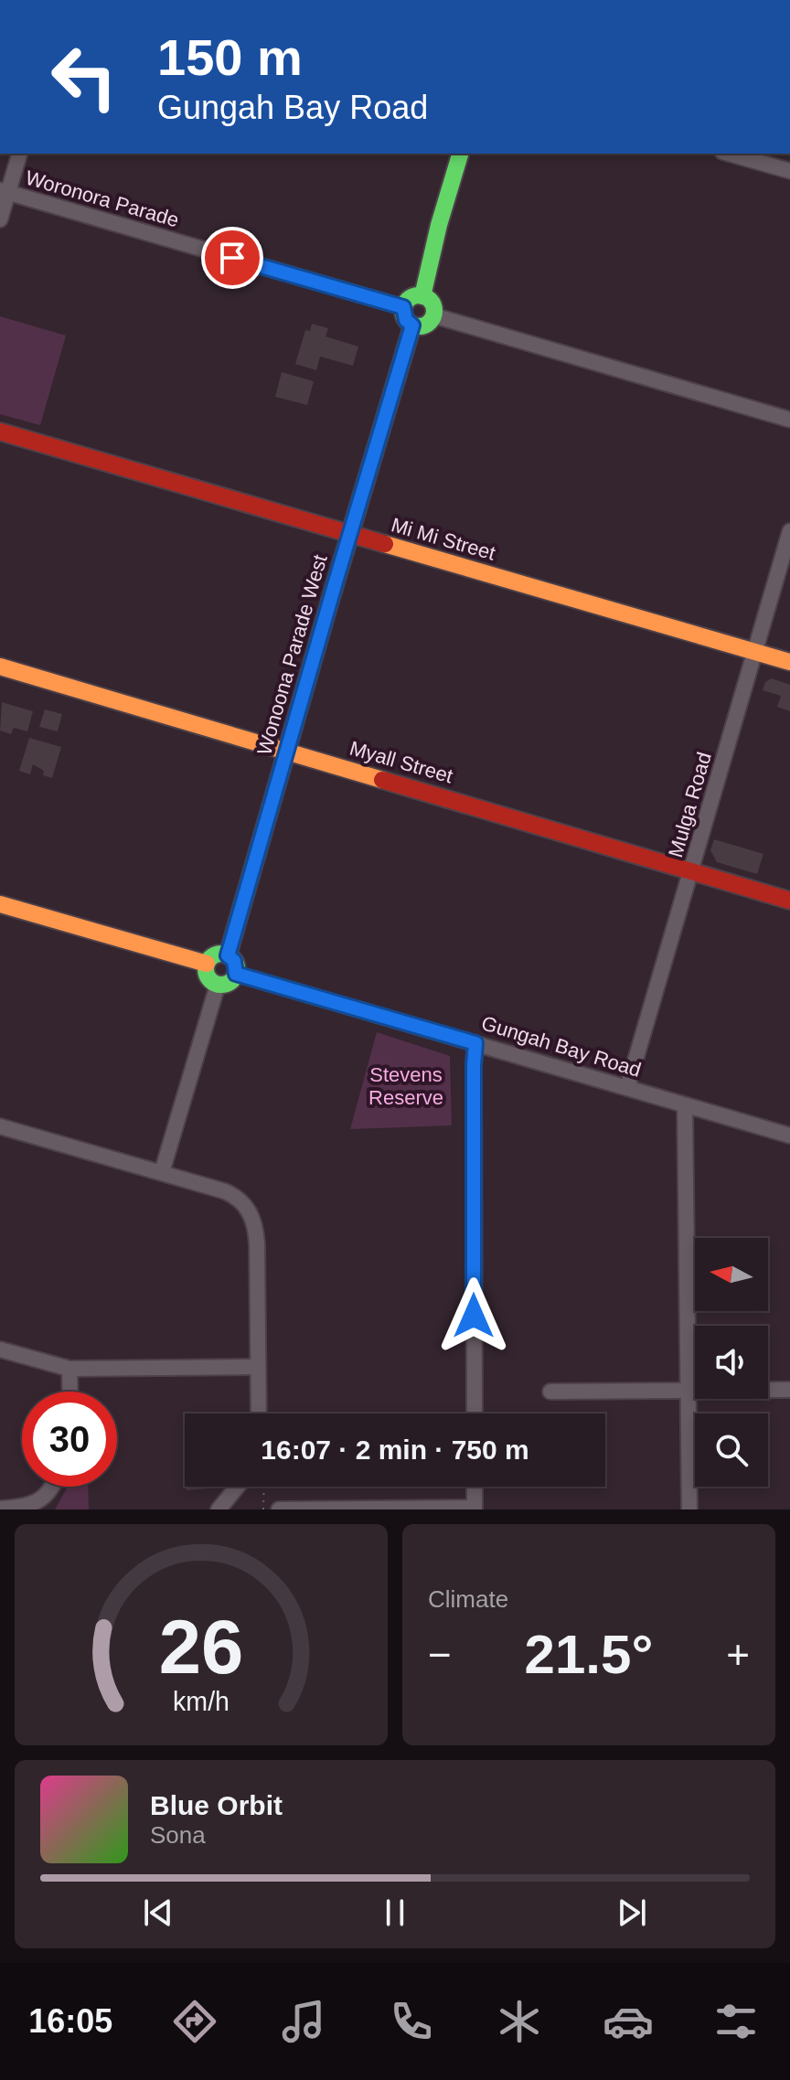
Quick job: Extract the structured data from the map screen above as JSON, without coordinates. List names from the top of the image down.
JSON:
{
  "streets": {
    "street": [
      "Woronora Parade",
      "Mi Mi Street",
      "Wonoona Parade West",
      "Myall Street",
      "Mulga Road",
      "Gungah Bay Road"
    ]
  },
  "crossings": [
    ["Woronora Parade", "Wonoona Parade West"],
    ["Mi Mi Street", "Wonoona Parade West"],
    ["Mi Mi Street", "Mulga Road"],
    ["Wonoona Parade West", "Myall Street"],
    ["Wonoona Parade West", "Gungah Bay Road"],
    ["Myall Street", "Mulga Road"],
    ["Mulga Road", "Gungah Bay Road"]
  ],
  "parks": ["Stevens Reserve"],
  "north": "left",
  "page": {
    "turn": ["150 m", "Gungah Bay Road"],
    "limit": "30",
    "trip": "16:07 · 2 min · 750 m",
    "tile": "Climate",
    "heat": ["−", "21.5°", "+"],
    "song": ["Blue Orbit", "Sona"],
    "tabs": "16:05",
    "gauge": ["26", "km/h"]
  }
}
